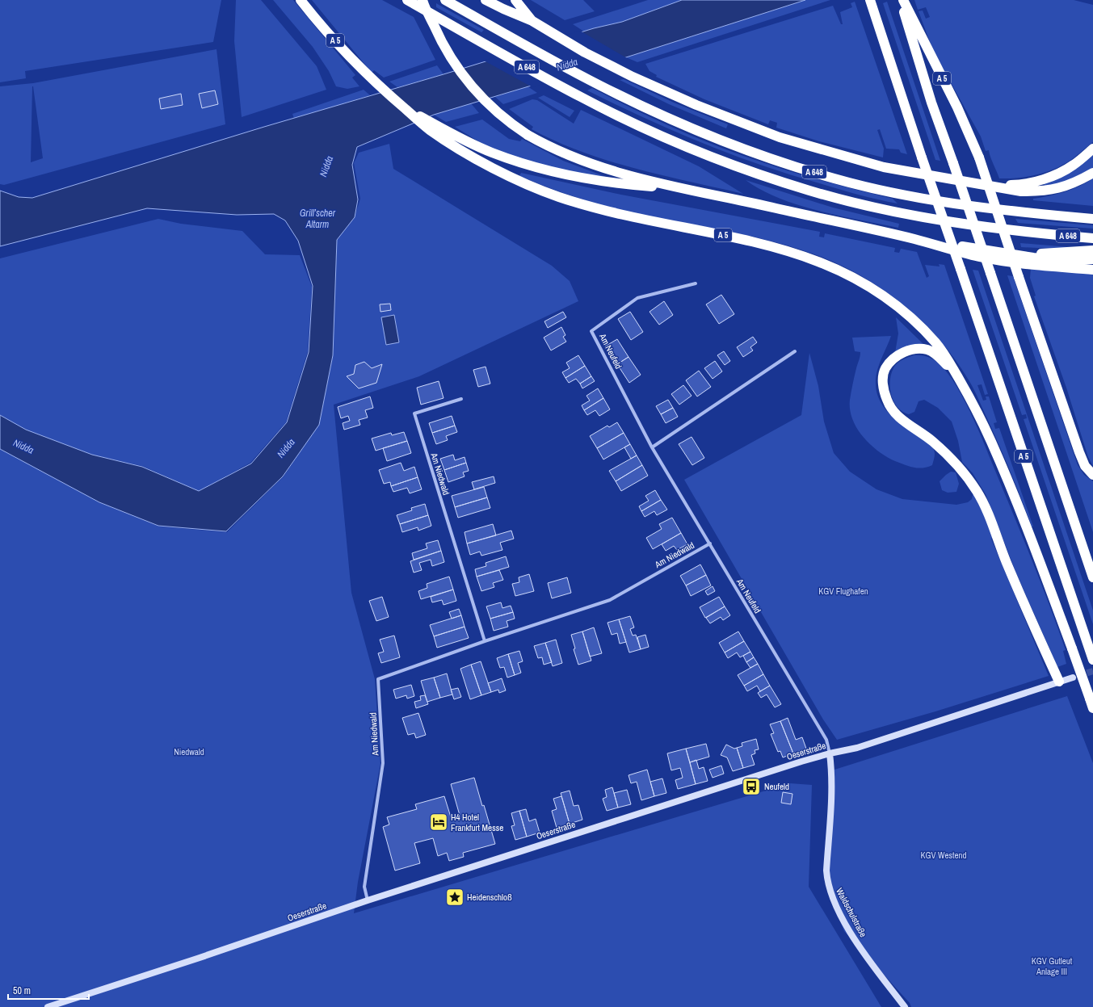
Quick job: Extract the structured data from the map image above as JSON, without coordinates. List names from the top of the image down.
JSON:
{
  "streets": {
    "highway": ["A 5", "A 648"],
    "street": [
      "Am Neufeld",
      "Am Niedwald",
      "Oeserstraße",
      "Waldschulstraße"
    ]
  },
  "crossings": [
    ["Am Neufeld", "Am Niedwald"],
    ["Am Neufeld", "Oeserstraße"],
    ["Am Neufeld", "Waldschulstraße"],
    ["Am Niedwald", "Oeserstraße"],
    ["Oeserstraße", "Waldschulstraße"]
  ],
  "water": ["Nidda", "Grill’scher Altarm"],
  "parks": [
    "KGV Flughafen",
    "Niedwald",
    "KGV Westend",
    "KGV Gutleut Anlage III"
  ],
  "places": {
    "bus stop": ["Neufeld"],
    "hotel": ["H4 Hotel Frankfurt Messe"],
    "place": ["Heidenschloß"]
  },
  "scale_bar": "50 m"
}
